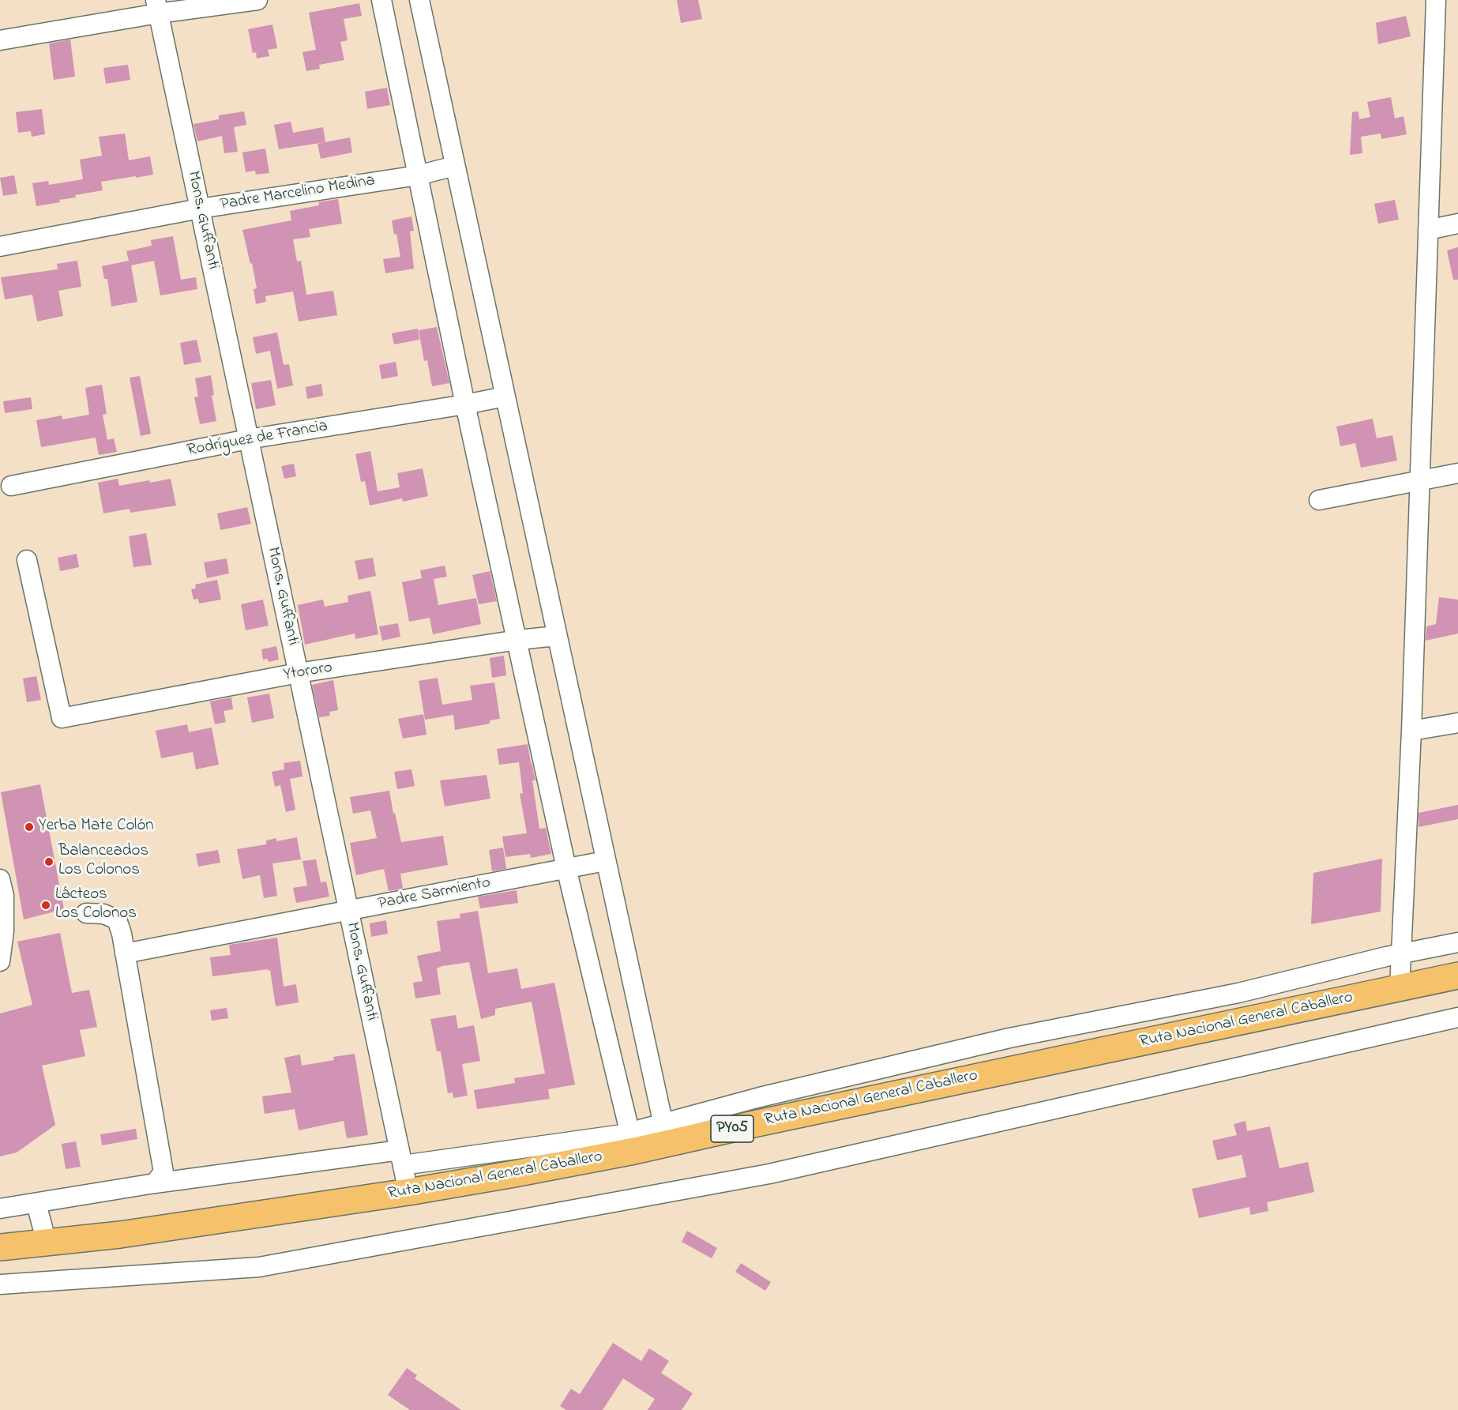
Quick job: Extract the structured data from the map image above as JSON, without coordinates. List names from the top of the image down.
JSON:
{
  "streets": {
    "highway": ["Ruta Nacional General Caballero", "PY05"],
    "street": [
      "Padre Marcelino Medina",
      "Mons. Guffanti",
      "Rodríguez de Francia",
      "Ytororo",
      "Padre Sarmiento"
    ]
  },
  "crossings": [
    ["Padre Marcelino Medina", "Mons. Guffanti"],
    ["Mons. Guffanti", "Rodríguez de Francia"],
    ["Mons. Guffanti", "Ytororo"],
    ["Mons. Guffanti", "Padre Sarmiento"],
    ["Mons. Guffanti", "Ruta Nacional General Caballero"]
  ],
  "places": ["Yerba Mate Colón", "Balanceados Los Colonos", "Lácteos Los Colonos"]
}
